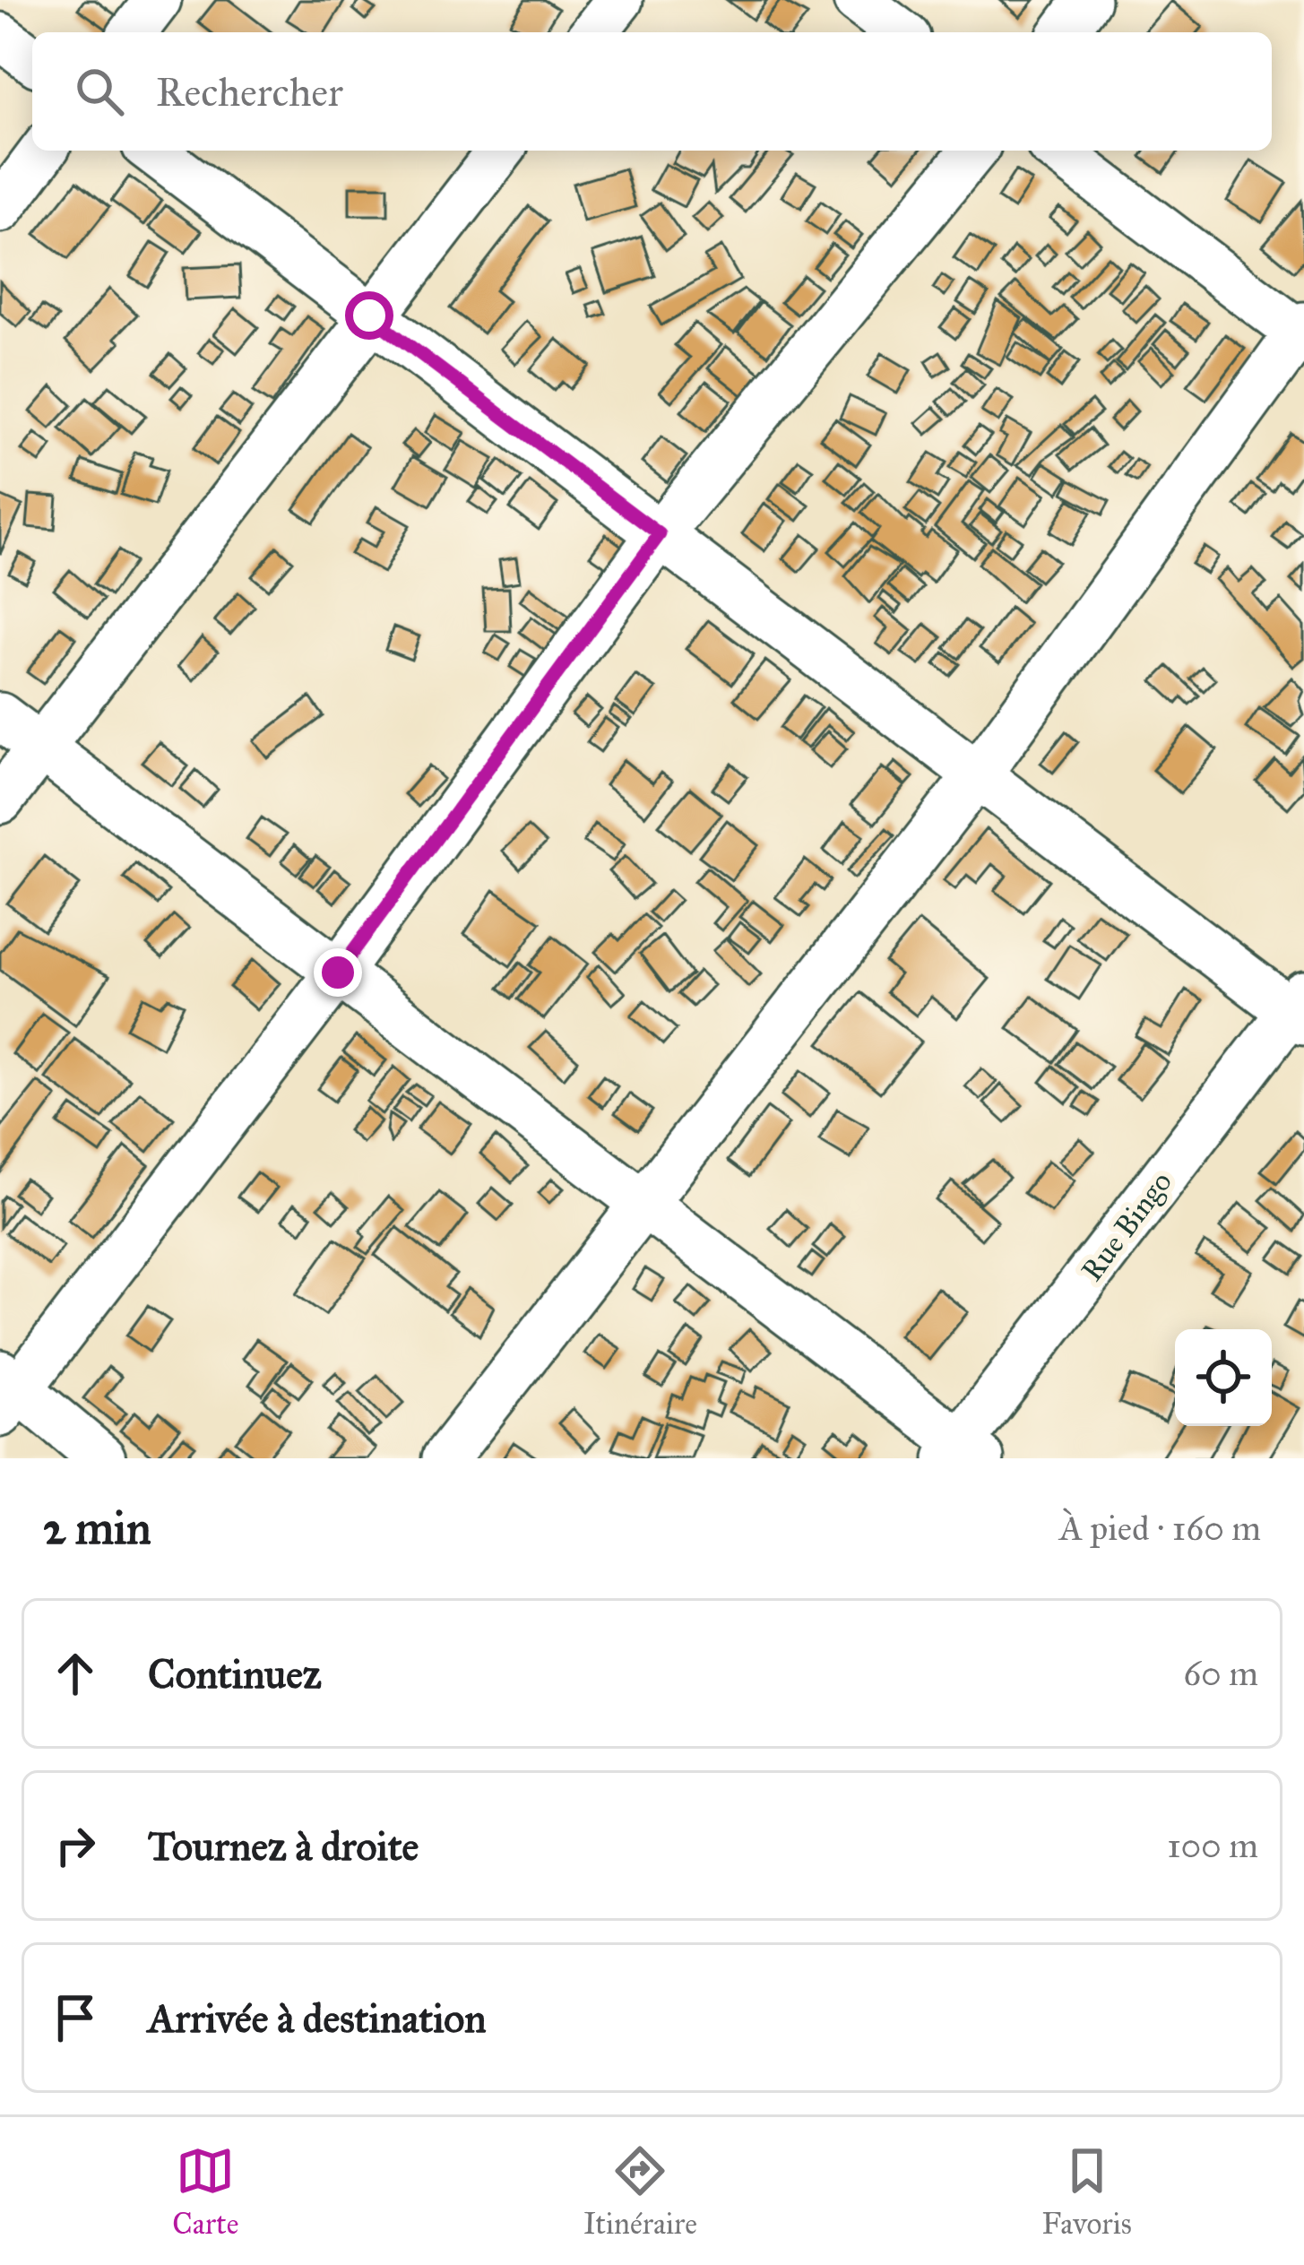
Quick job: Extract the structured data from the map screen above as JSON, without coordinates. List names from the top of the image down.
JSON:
{
  "streets": {
    "street": ["Rue Bingo"]
  },
  "page": {
    "search": "Rechercher",
    "heading": ["2 min", "À pied · 160 m"],
    "list": [
      ["Continuez", "60 m"],
      ["Tournez à droite", "100 m"],
      "Arrivée à destination"
    ],
    "nav": ["Carte", "Itinéraire", "Favoris"]
  }
}
